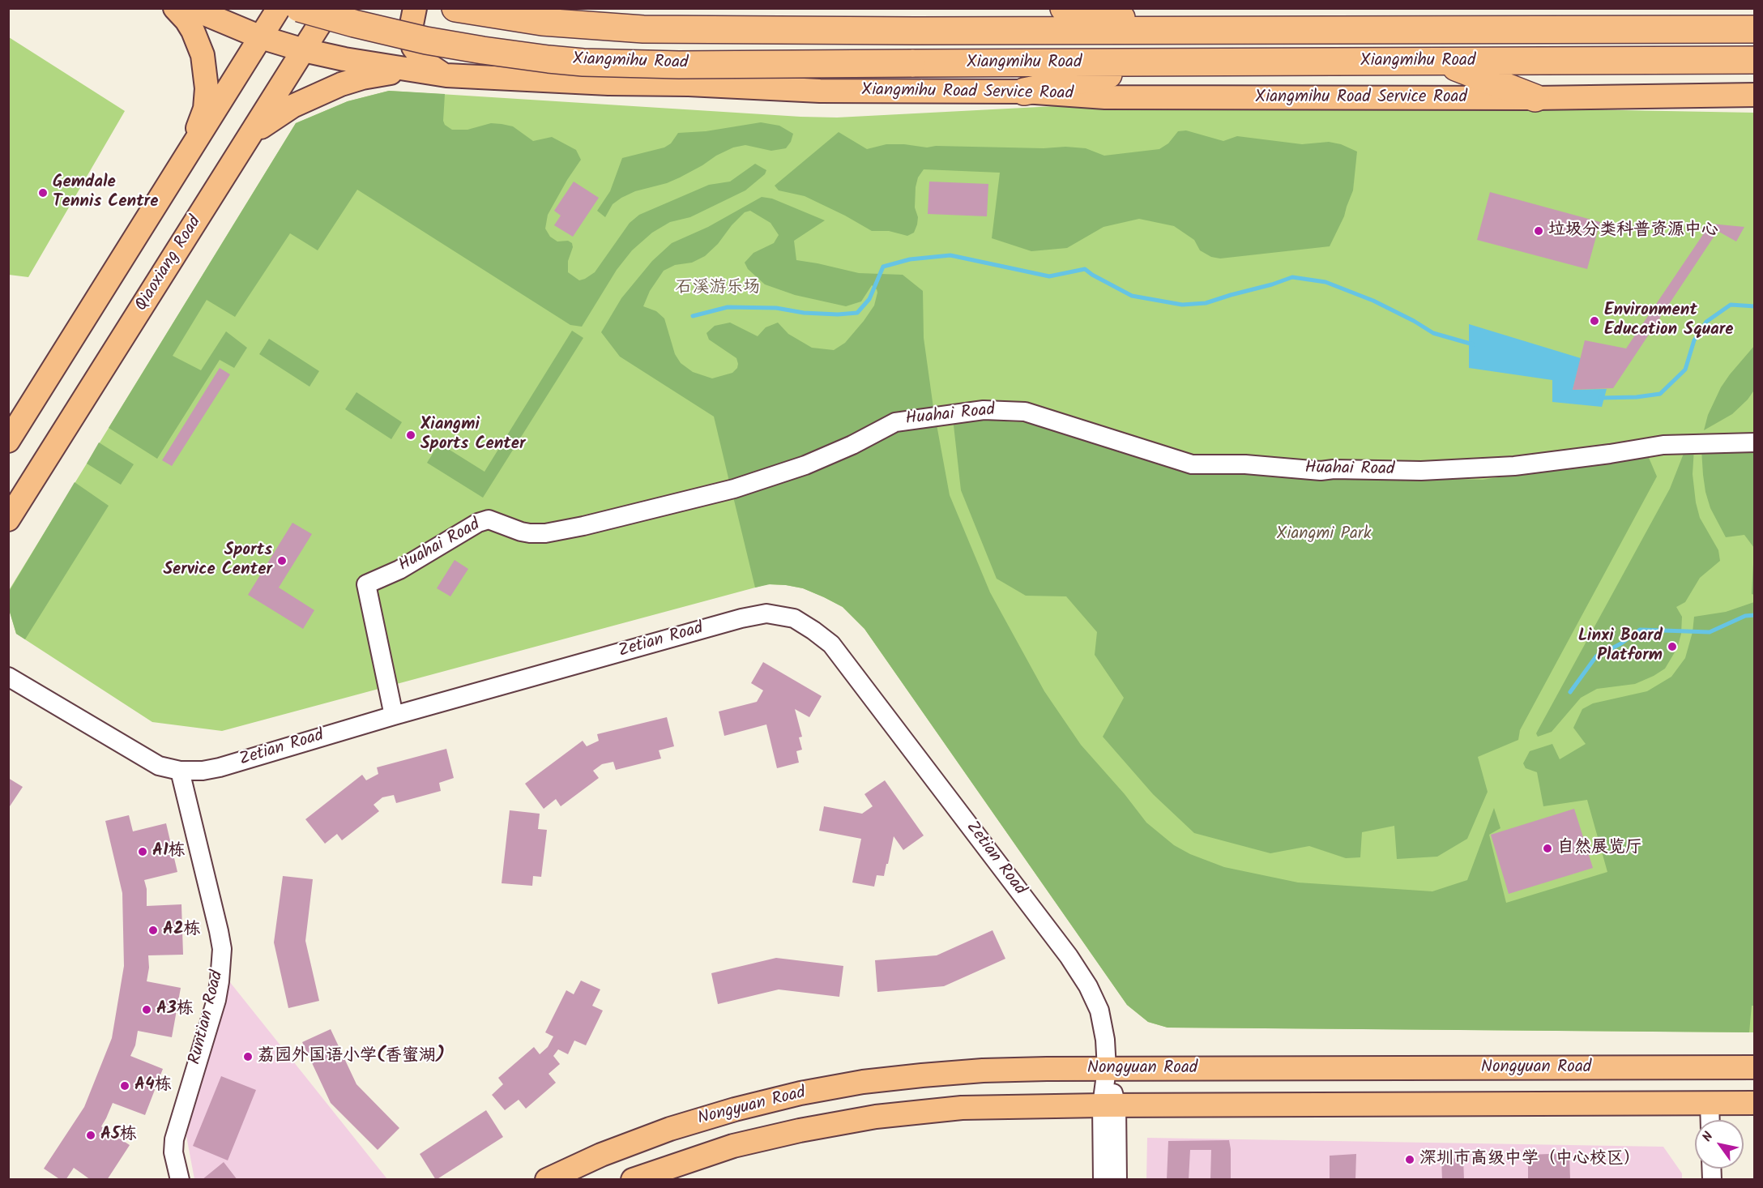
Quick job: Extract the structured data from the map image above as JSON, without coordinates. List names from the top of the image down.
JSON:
{
  "streets": {
    "highway": ["Xiangmihu Road"],
    "main road": ["Xiangmihu Road Service Road", "Qiaoxiang Road", "Nongyuan Road"],
    "street": ["Huahai Road", "Zetian Road", "Runtian Road"]
  },
  "crossings": [
    ["Xiangmihu Road Service Road", "Qiaoxiang Road"],
    ["Huahai Road", "Zetian Road"],
    ["Zetian Road", "Runtian Road"],
    ["Zetian Road", "Nongyuan Road"]
  ],
  "parks": ["石溪游乐场", "Xiangmi Park"],
  "places": [
    "Gemdale Tennis Centre",
    "垃圾分类科普资源中心",
    "Environment Education Square",
    "Xiangmi Sports Center",
    "Sports Service Center",
    "Linxi Board Platform",
    "自然展览厅",
    "A1栋",
    "A2栋",
    "A3栋",
    "荔园外国语小学(香蜜湖)",
    "A4栋",
    "A5栋",
    "深圳市高级中学（中心校区）"
  ],
  "north": "top left"
}
